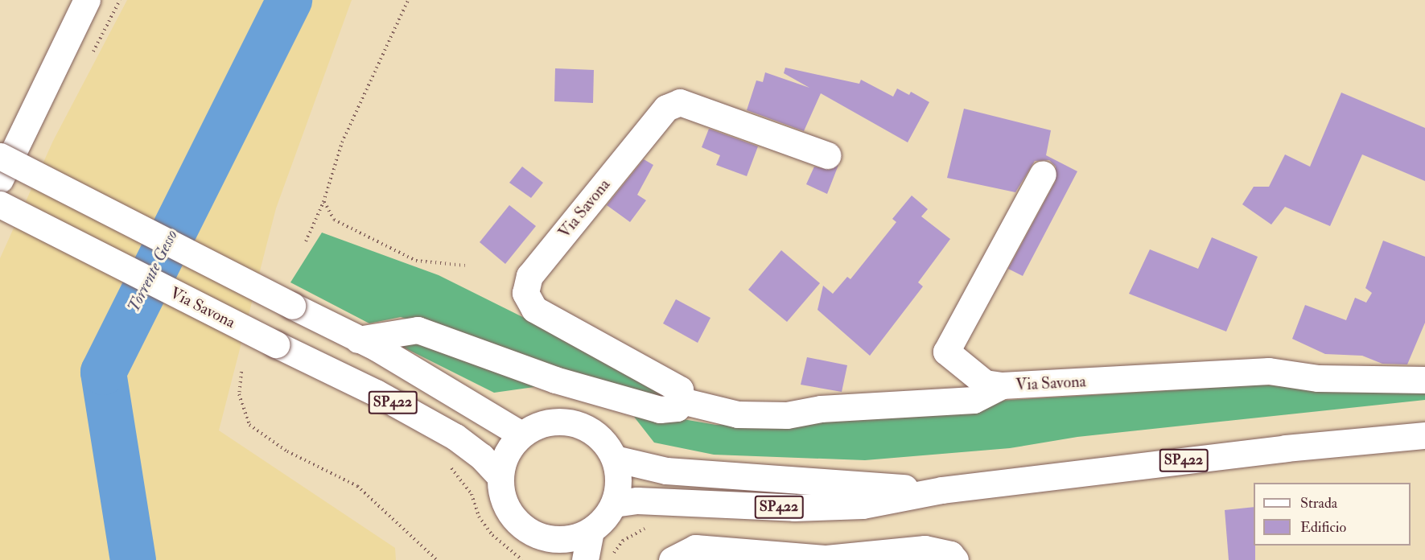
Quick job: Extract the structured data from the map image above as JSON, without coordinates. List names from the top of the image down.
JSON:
{
  "streets": {
    "main road": ["Via Savona", "SP422"]
  },
  "crossings": [
    ["Via Savona", "SP422"]
  ],
  "water": ["Torrente Gesso"],
  "legend": ["Strada", "Edificio"]
}
